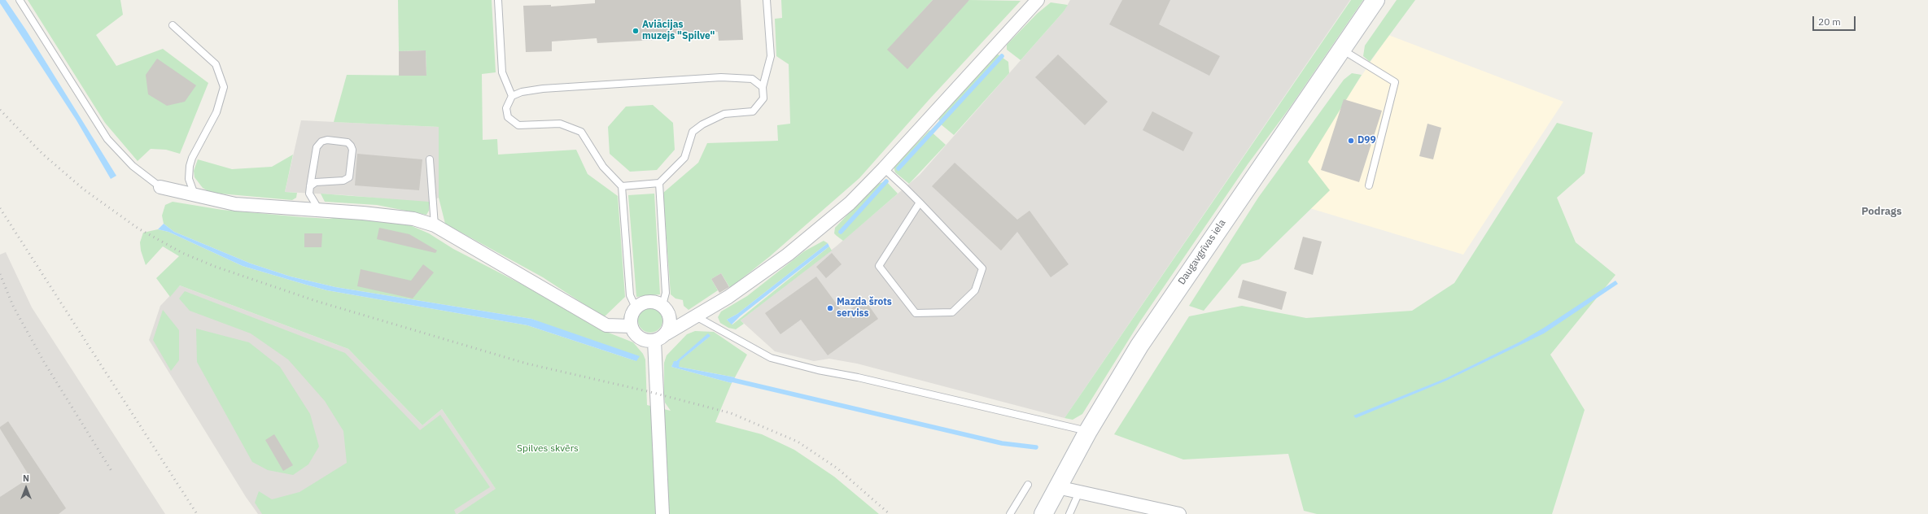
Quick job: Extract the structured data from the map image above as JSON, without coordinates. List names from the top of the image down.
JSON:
{
  "streets": {
    "main road": ["Daugavgrīvas iela"]
  },
  "districts": ["Podrags"],
  "parks": ["Spilves skvērs"],
  "places": ["Aviācijas muzejs \"Spilve\"", "D99", "Mazda šrots serviss"],
  "scale_bar": "20 m",
  "north": "top"
}
